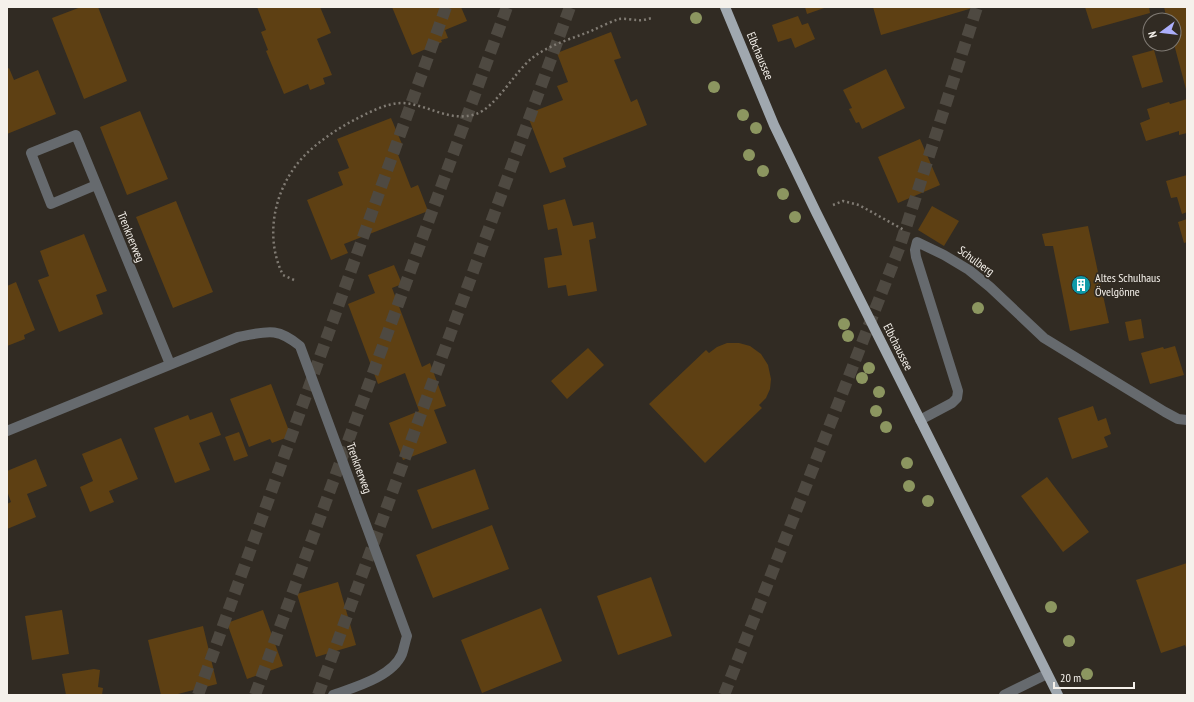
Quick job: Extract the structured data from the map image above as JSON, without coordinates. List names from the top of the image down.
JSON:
{
  "streets": {
    "main road": ["Elbchaussee"],
    "street": ["Trenknerweg", "Schulberg"]
  },
  "crossings": [
    ["Elbchaussee", "Schulberg"]
  ],
  "places": {
    "building": ["Altes Schulhaus Övelgönne"]
  },
  "scale_bar": "20 m",
  "north": "left"
}
